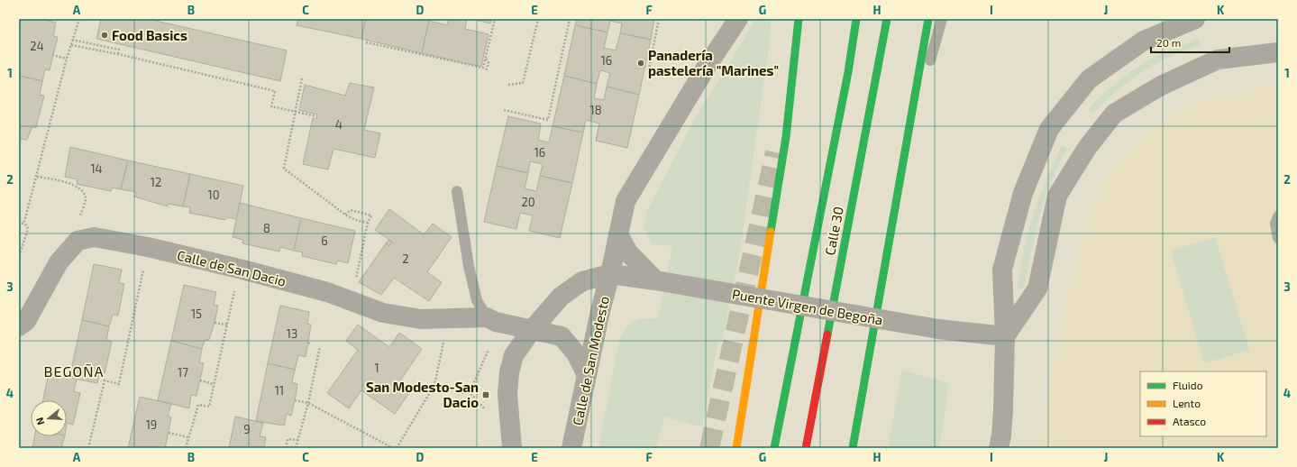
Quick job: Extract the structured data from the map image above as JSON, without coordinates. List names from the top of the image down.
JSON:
{
  "streets": {
    "highway": ["Calle 30"],
    "street": ["Calle de San Dacio", "Puente Virgen de Begoña", "Calle de San Modesto"]
  },
  "crossings": [
    ["Calle de San Dacio", "Calle de San Modesto"],
    ["Puente Virgen de Begoña", "Calle de San Modesto"]
  ],
  "districts": ["BEGOÑA"],
  "places": {
    "other": ["Food Basics", "Panadería pastelería \"Marines\""],
    "transit": ["San Modesto-San Dacio"]
  },
  "house_numbers": [
    "24",
    "16",
    "18",
    "4",
    "16",
    "14",
    "12",
    "10",
    "20",
    "8",
    "6",
    "2",
    "15",
    "13",
    "1",
    "17",
    "11",
    "19",
    "9"
  ],
  "legend": ["Fluido", "Lento", "Atasco"],
  "scale_bar": "20 m",
  "north": "left",
  "grid": {
    "columns": [
      "A",
      "B",
      "C",
      "D",
      "E",
      "F",
      "G",
      "H",
      "I",
      "J",
      "K"
    ],
    "rows": [
      "1",
      "2",
      "3",
      "4"
    ]
  }
}
